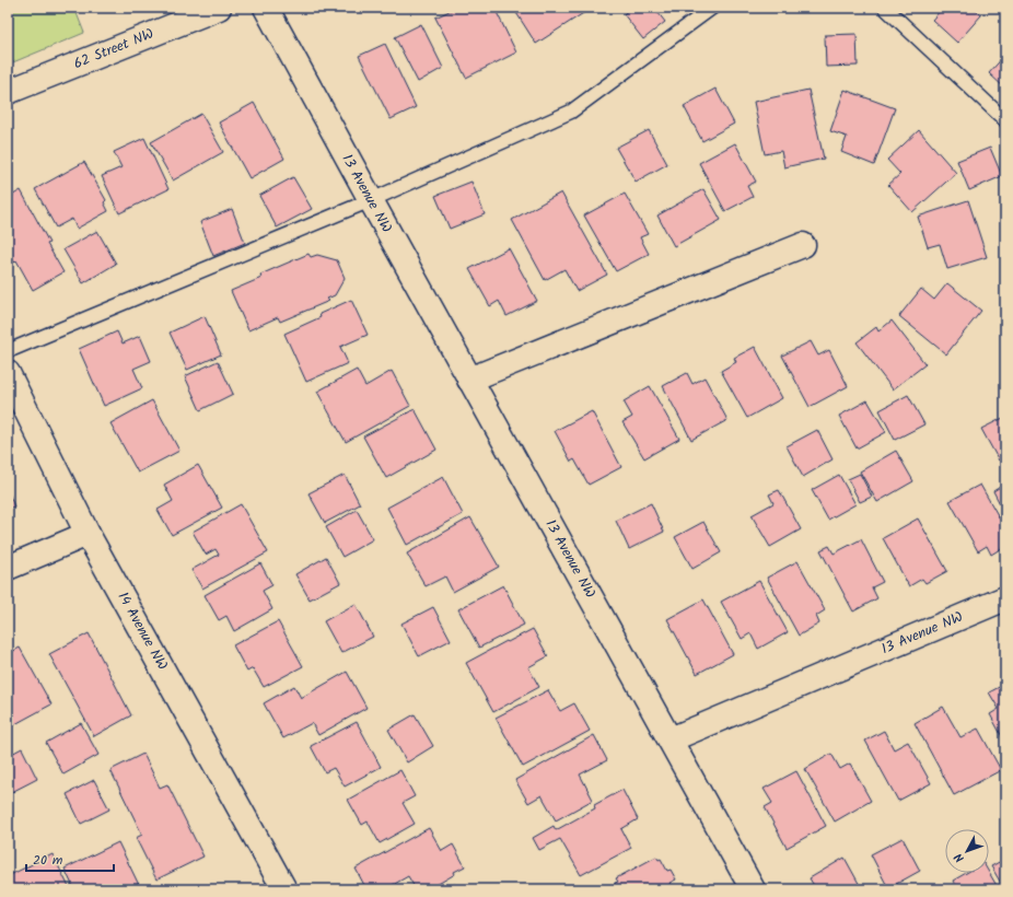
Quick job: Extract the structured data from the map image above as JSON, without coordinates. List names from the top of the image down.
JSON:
{
  "streets": {
    "street": ["62 Street NW", "13 Avenue NW", "14 Avenue NW"]
  },
  "scale_bar": "20 m",
  "north": "bottom left"
}
